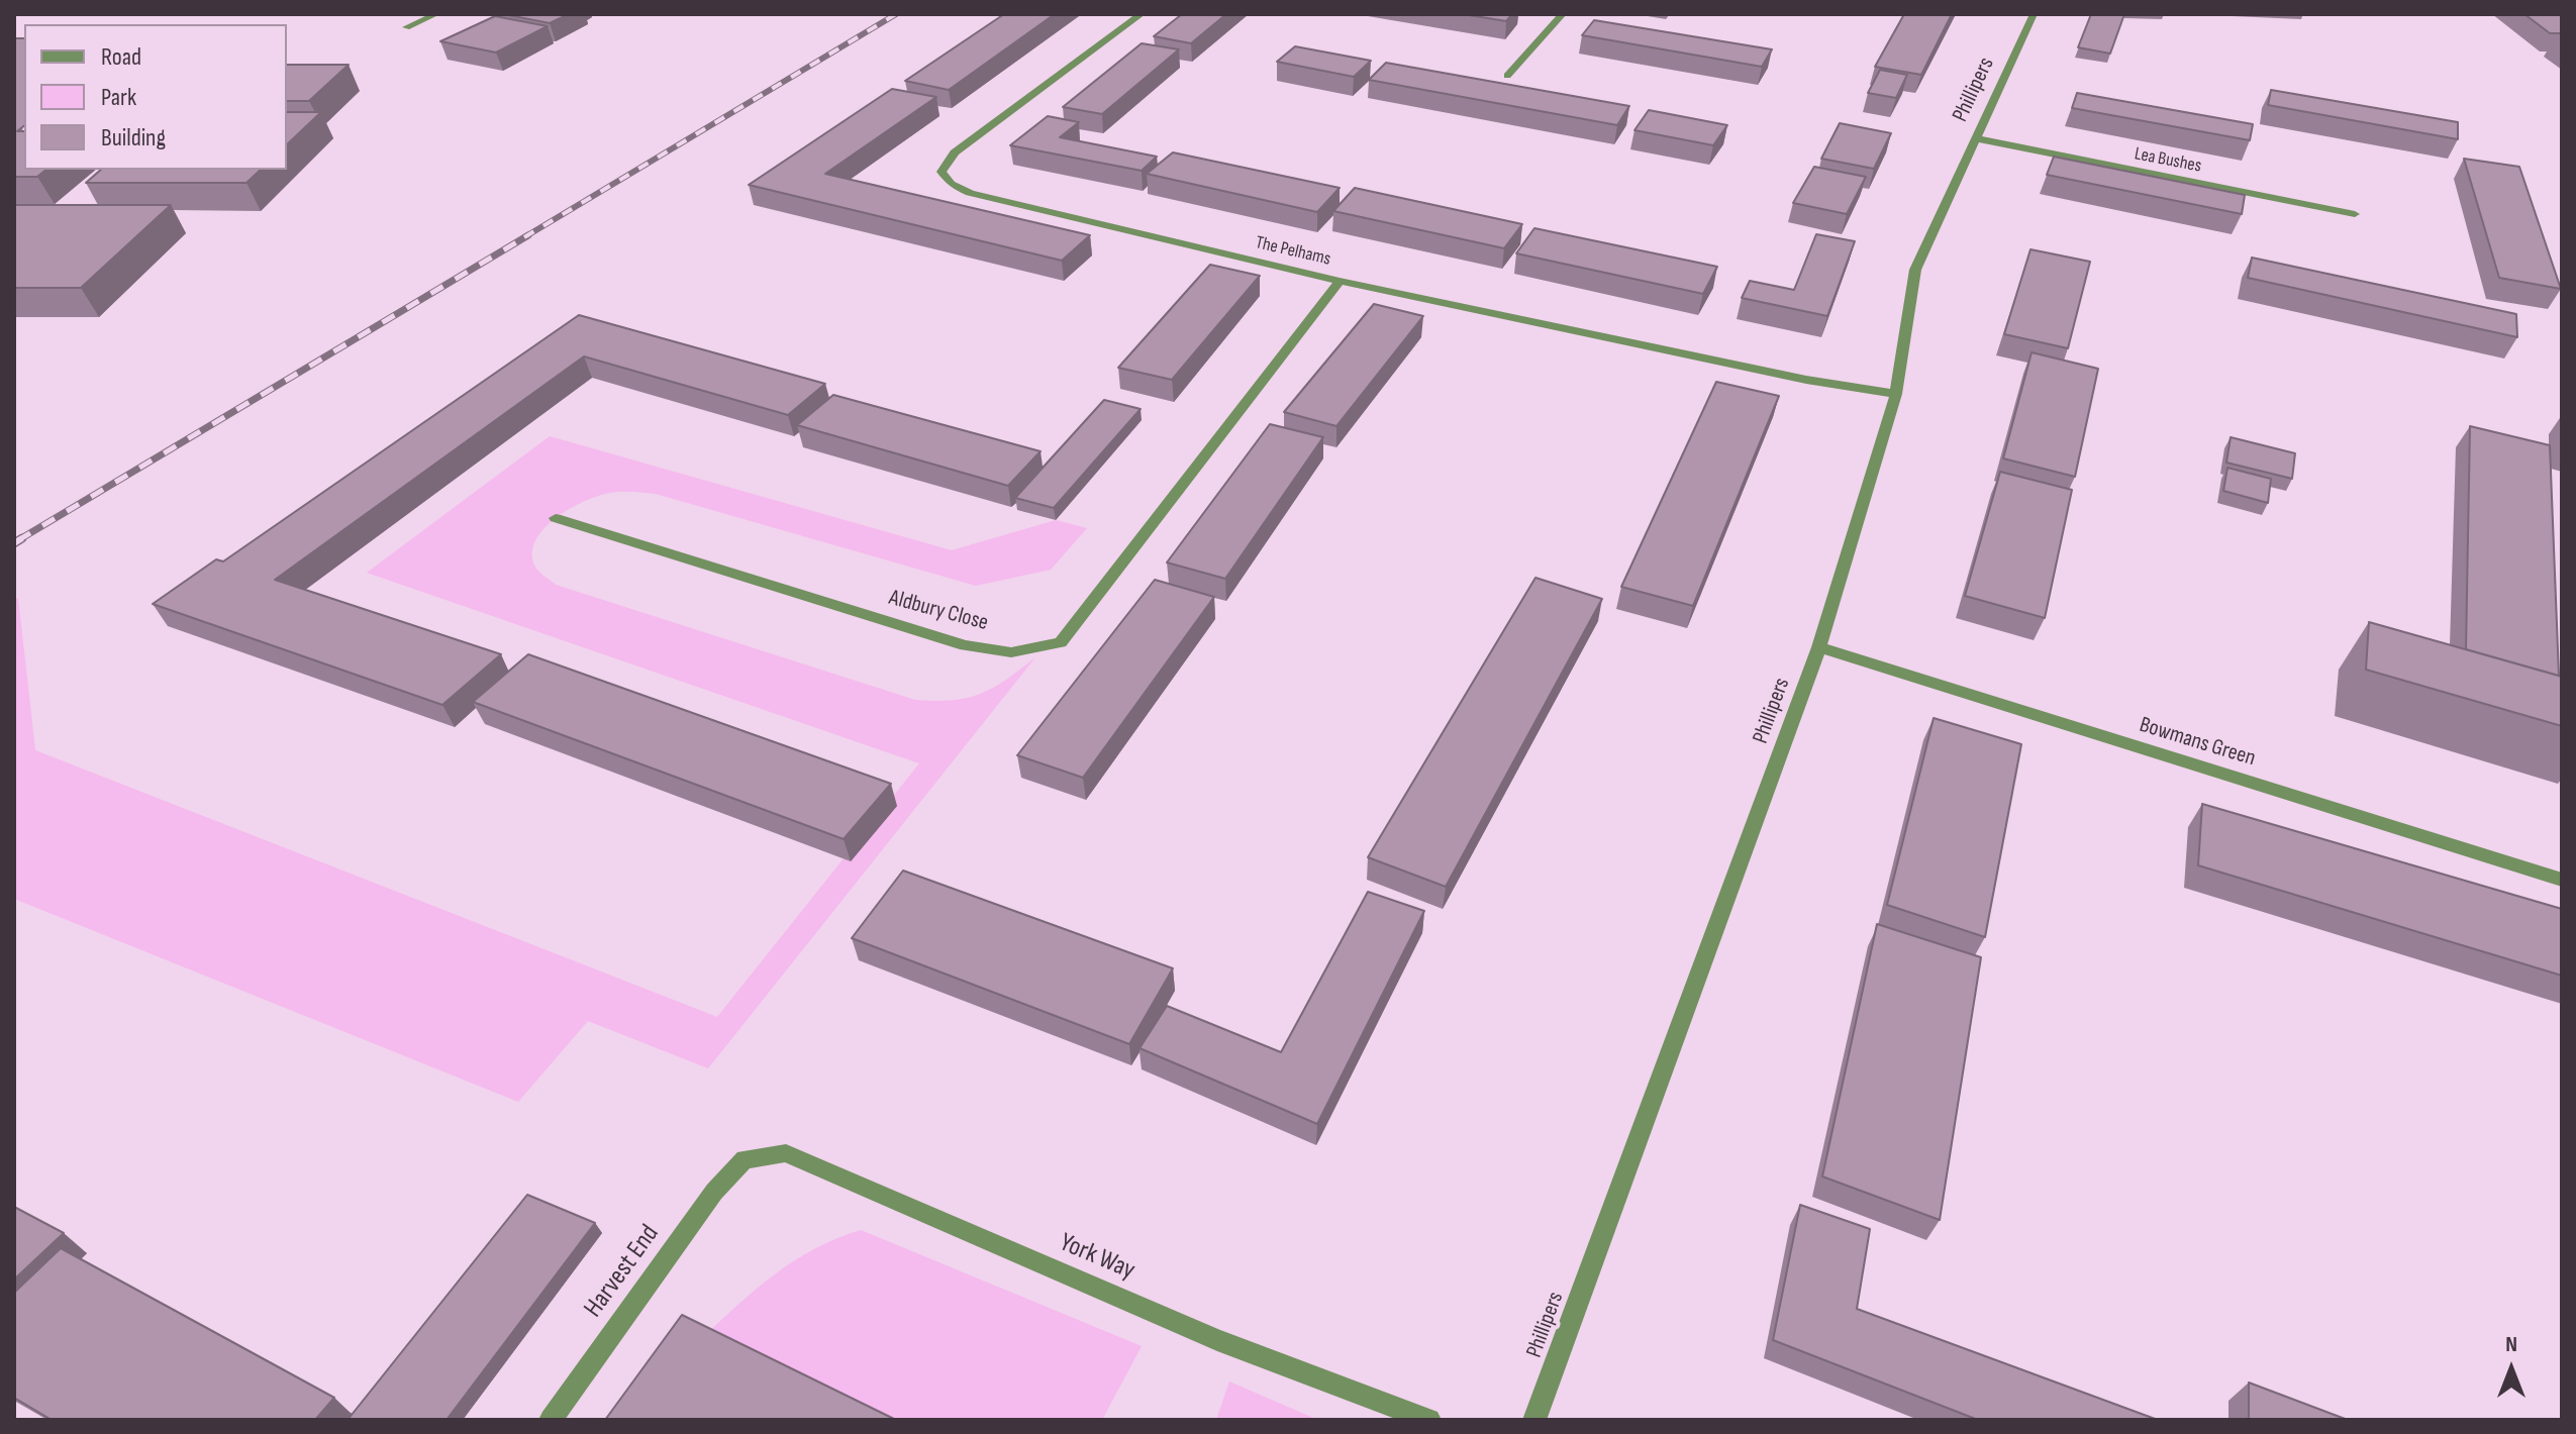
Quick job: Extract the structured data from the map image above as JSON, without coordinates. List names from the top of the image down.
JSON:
{
  "streets": {
    "street": [
      "Phillipers",
      "Lea Bushes",
      "The Pelhams",
      "Aldbury Close",
      "Bowmans Green",
      "York Way",
      "Harvest End"
    ]
  },
  "crossings": [
    ["Phillipers", "Lea Bushes"],
    ["Phillipers", "The Pelhams"],
    ["Phillipers", "Bowmans Green"],
    ["The Pelhams", "Aldbury Close"],
    ["York Way", "Harvest End"]
  ],
  "legend": ["Road", "Park", "Building"],
  "north": "top"
}
